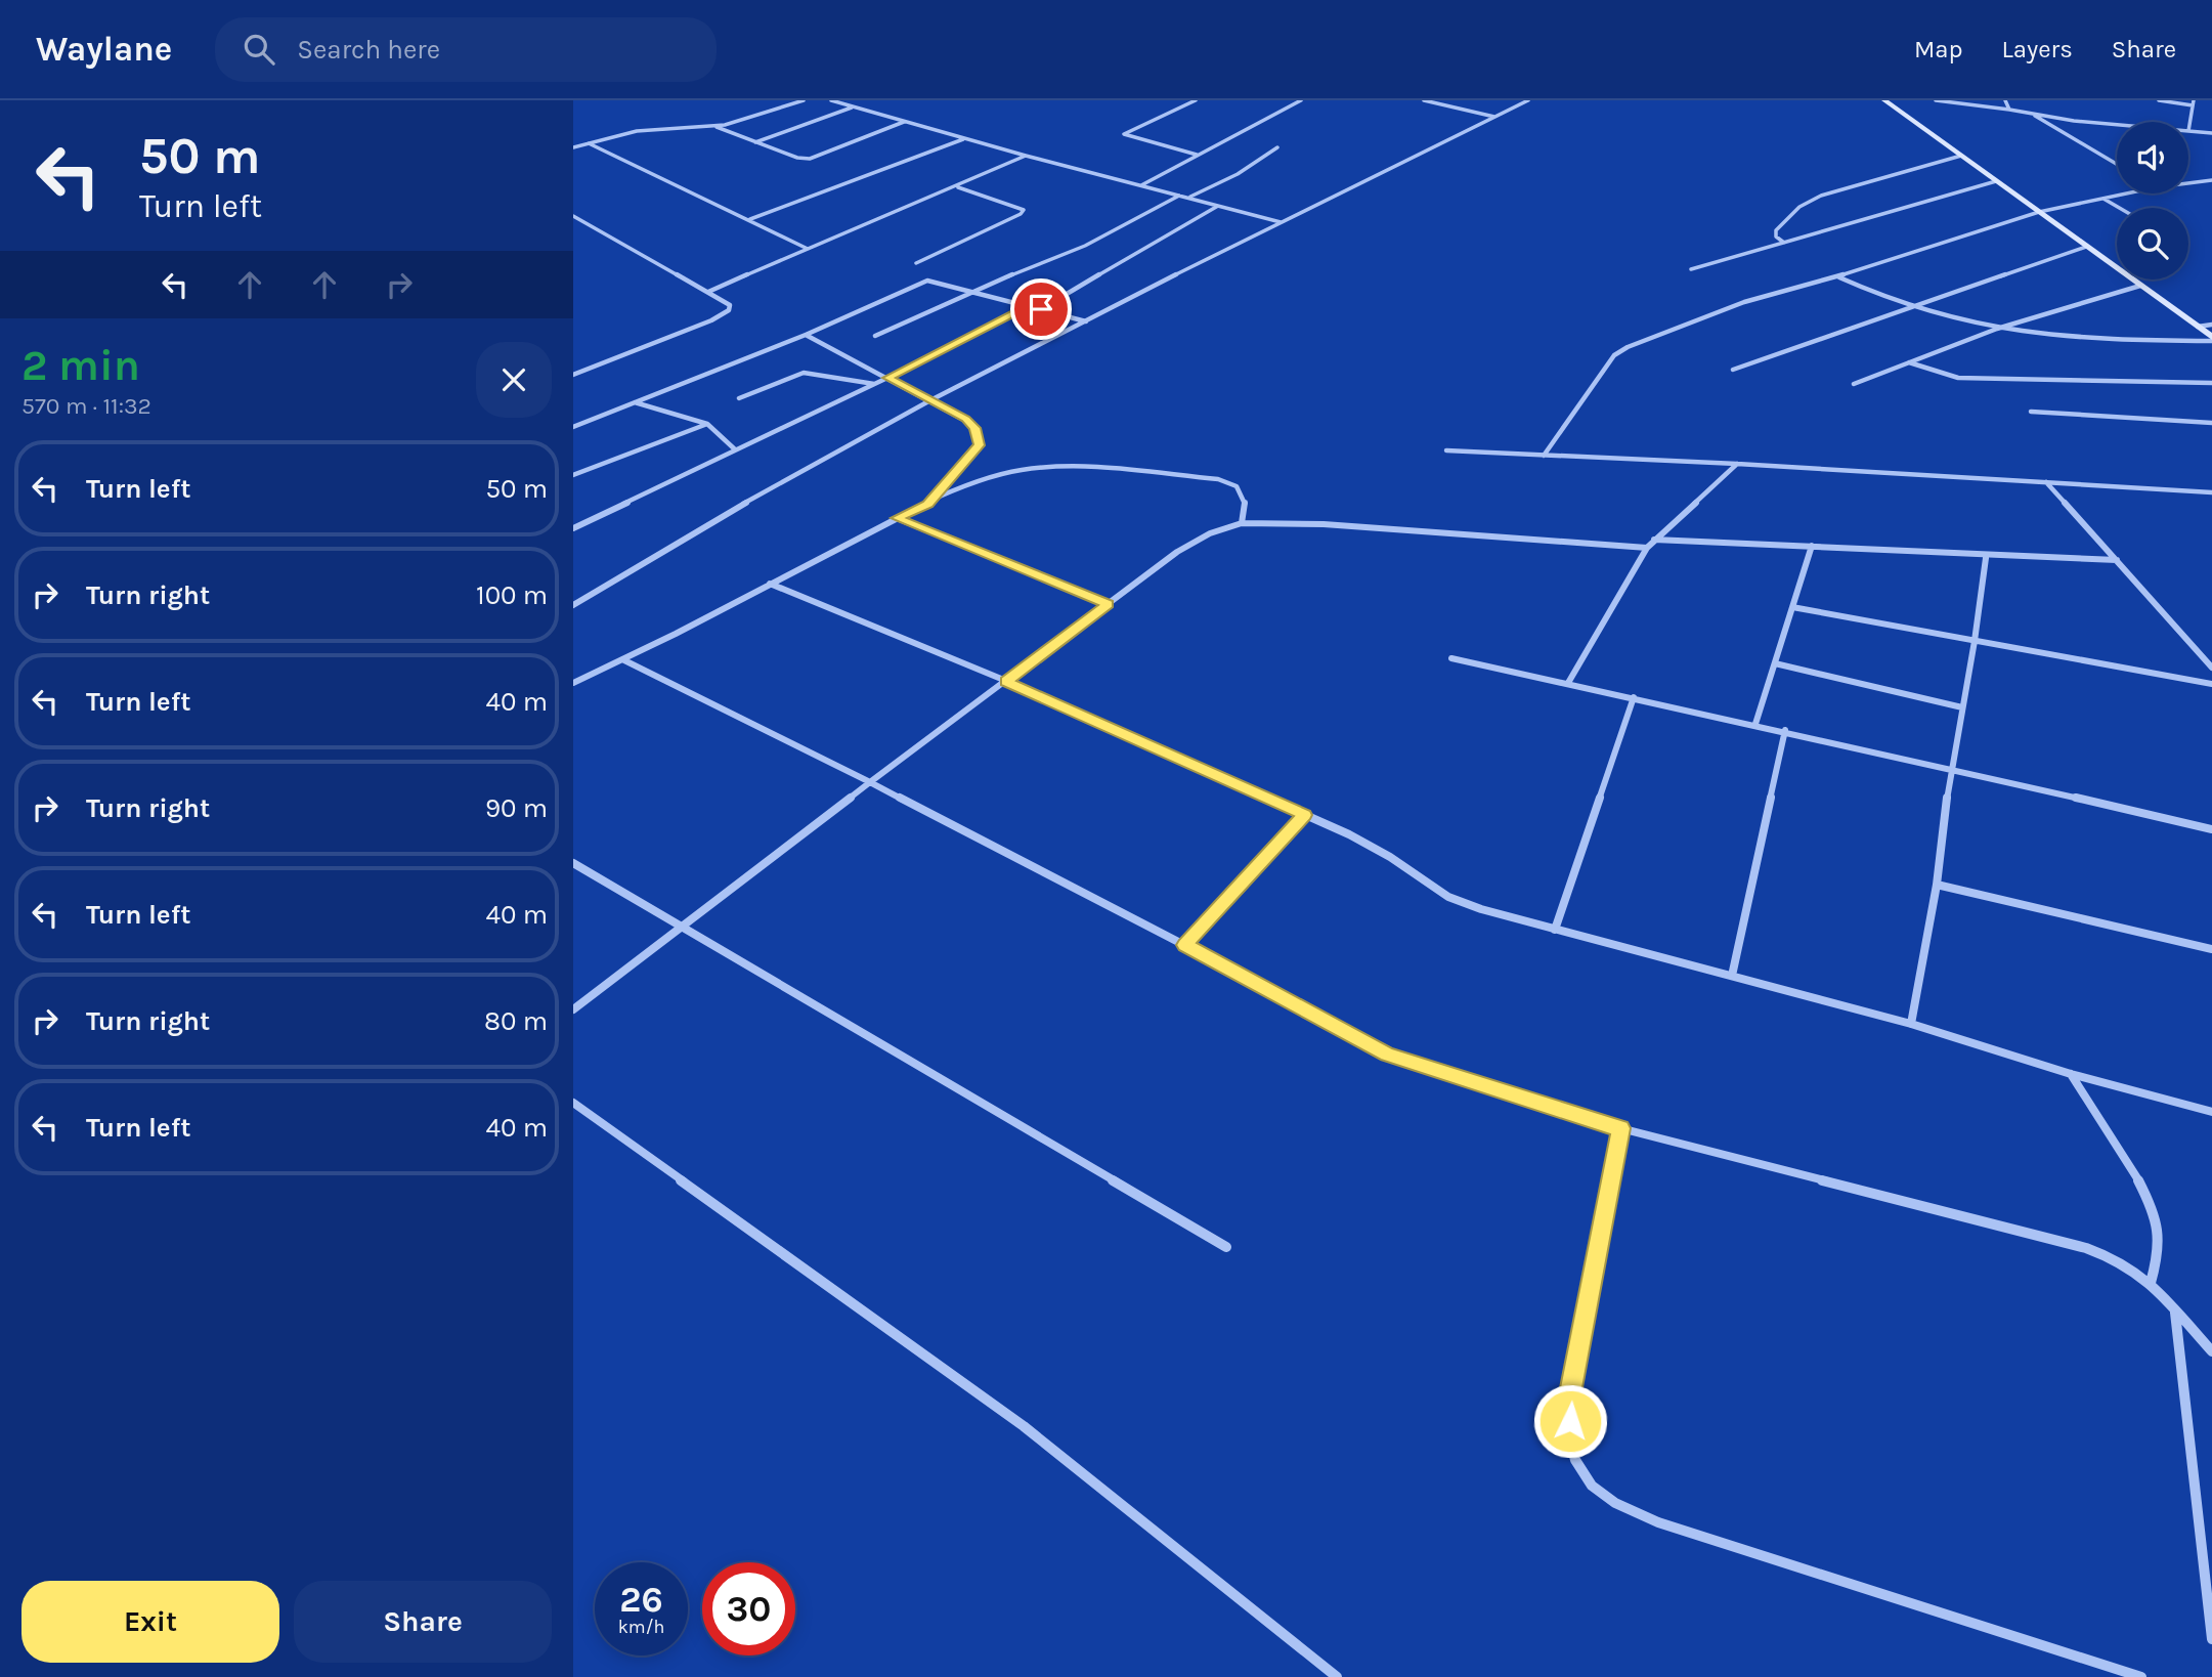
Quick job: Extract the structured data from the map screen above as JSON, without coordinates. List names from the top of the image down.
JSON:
{
  "page": {
    "header": "Waylane",
    "search": "Search here",
    "nav": ["Map", "Layers", "Share"],
    "turn": ["50 m", "Turn left"],
    "heading": ["2 min", "570 m · 11:32"],
    "list": [
      {
        "name": "Turn left",
        "value": "50 m"
      },
      {
        "name": "Turn right",
        "value": "100 m"
      },
      {
        "name": "Turn left",
        "value": "40 m"
      },
      {
        "name": "Turn right",
        "value": "90 m"
      },
      {
        "name": "Turn left",
        "value": "40 m"
      },
      {
        "name": "Turn right",
        "value": "80 m"
      },
      {
        "name": "Turn left",
        "value": "40 m"
      }
    ],
    "speed": "26 km/h",
    "limit": "30",
    "buttons": ["Exit", "Share"]
  }
}
